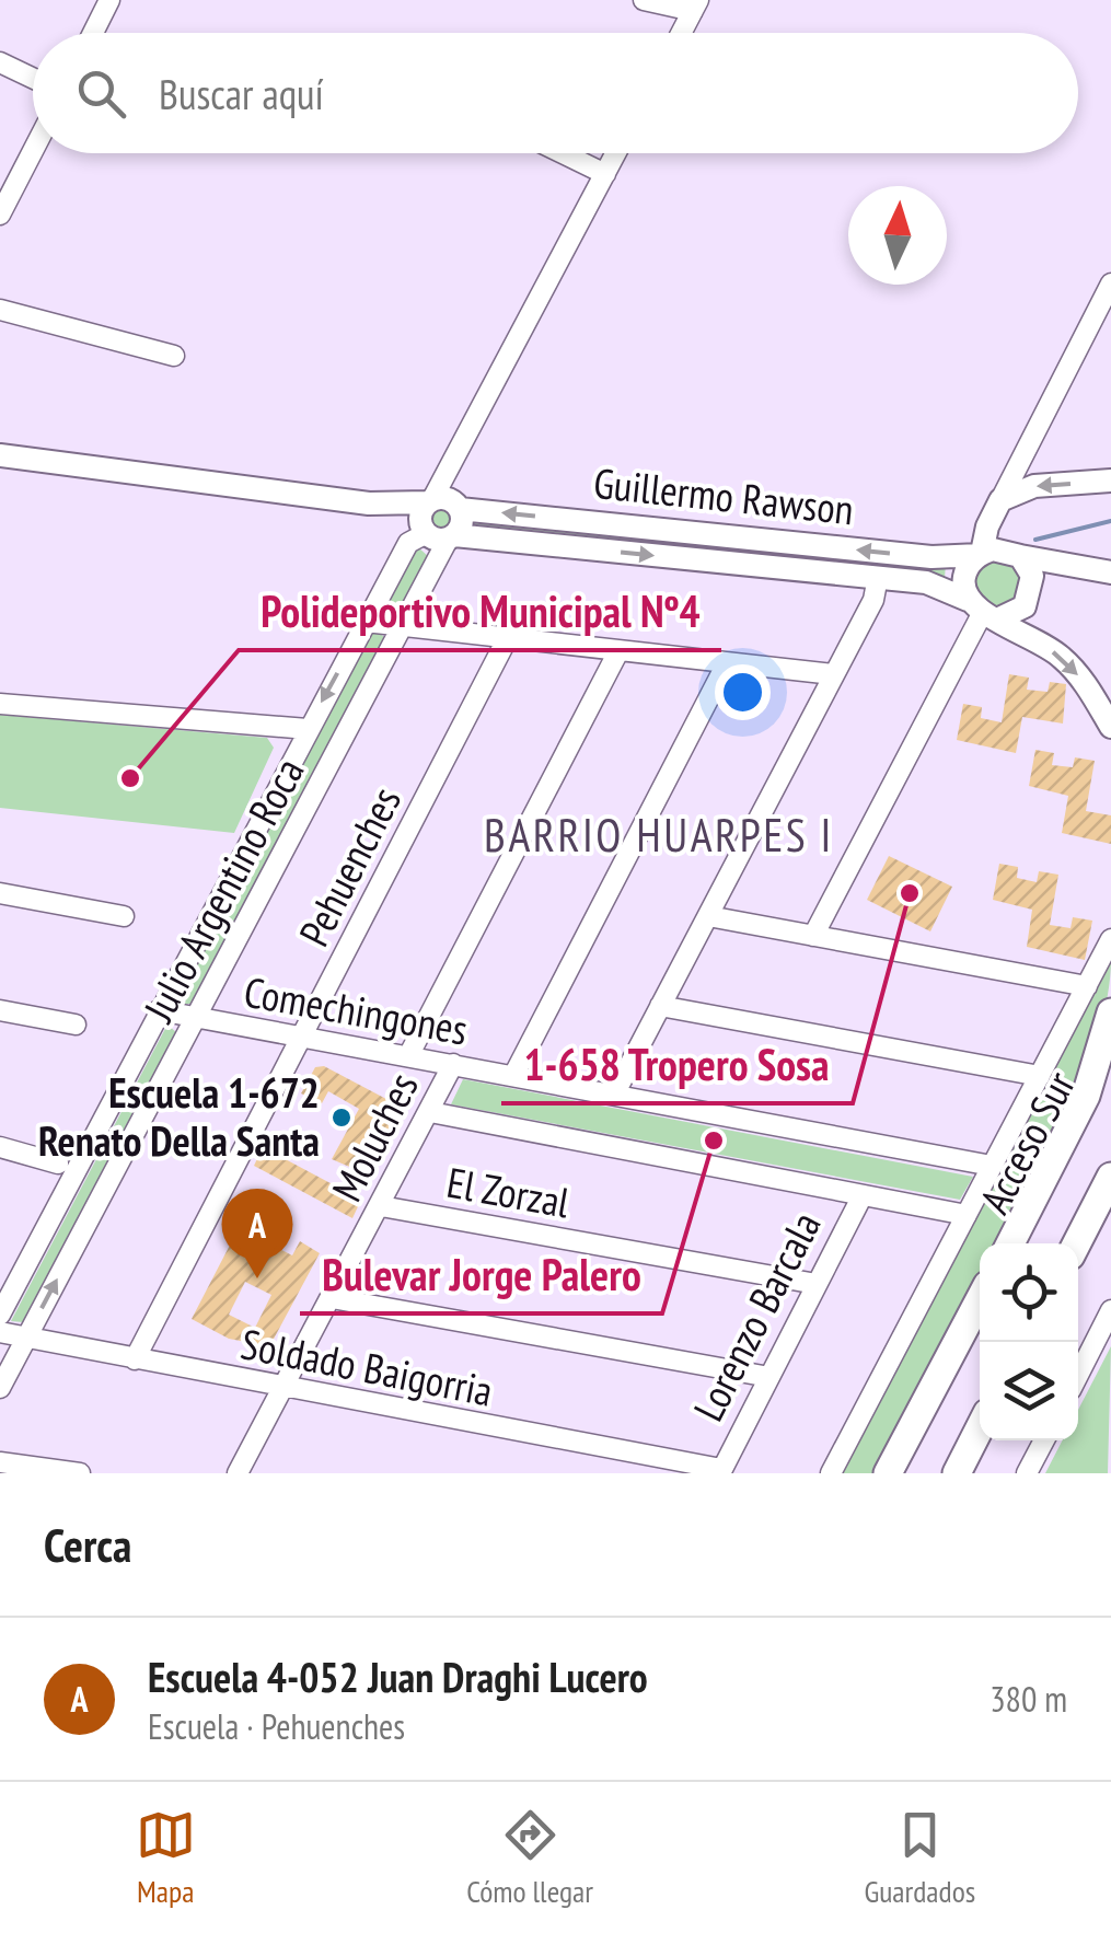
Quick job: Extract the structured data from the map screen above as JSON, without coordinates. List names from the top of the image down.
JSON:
{
  "streets": {
    "highway": ["Acceso Sur"],
    "main road": ["Guillermo Rawson"],
    "street": [
      "Pehuenches",
      "Julio Argentino Roca",
      "Comechingones",
      "Moluches",
      "El Zorzal",
      "Lorenzo Barcala",
      "Soldado Baigorria"
    ]
  },
  "crossings": [
    ["Guillermo Rawson", "Julio Argentino Roca"],
    ["Pehuenches", "Comechingones"],
    ["Pehuenches", "Soldado Baigorria"],
    ["Julio Argentino Roca", "Comechingones"],
    ["Julio Argentino Roca", "Soldado Baigorria"],
    ["Comechingones", "Moluches"],
    ["Moluches", "El Zorzal"],
    ["Moluches", "Soldado Baigorria"],
    ["El Zorzal", "Lorenzo Barcala"],
    ["Lorenzo Barcala", "Soldado Baigorria"]
  ],
  "districts": ["BARRIO HUARPES I"],
  "places": [
    "Polideportivo Municipal Nº4",
    "1-658 Tropero Sosa",
    "Escuela 1-672 Renato Della Santa",
    "Bulevar Jorge Palero"
  ],
  "north": "top",
  "page": {
    "search": "Buscar aquí",
    "pins": "A",
    "heading": "Cerca",
    "list": [
      {
        "mark": "A",
        "name": "Escuela 4-052 Juan Draghi Lucero",
        "note": "Escuela · Pehuenches",
        "value": "380 m"
      }
    ],
    "nav": ["Mapa", "Cómo llegar", "Guardados"]
  }
}
